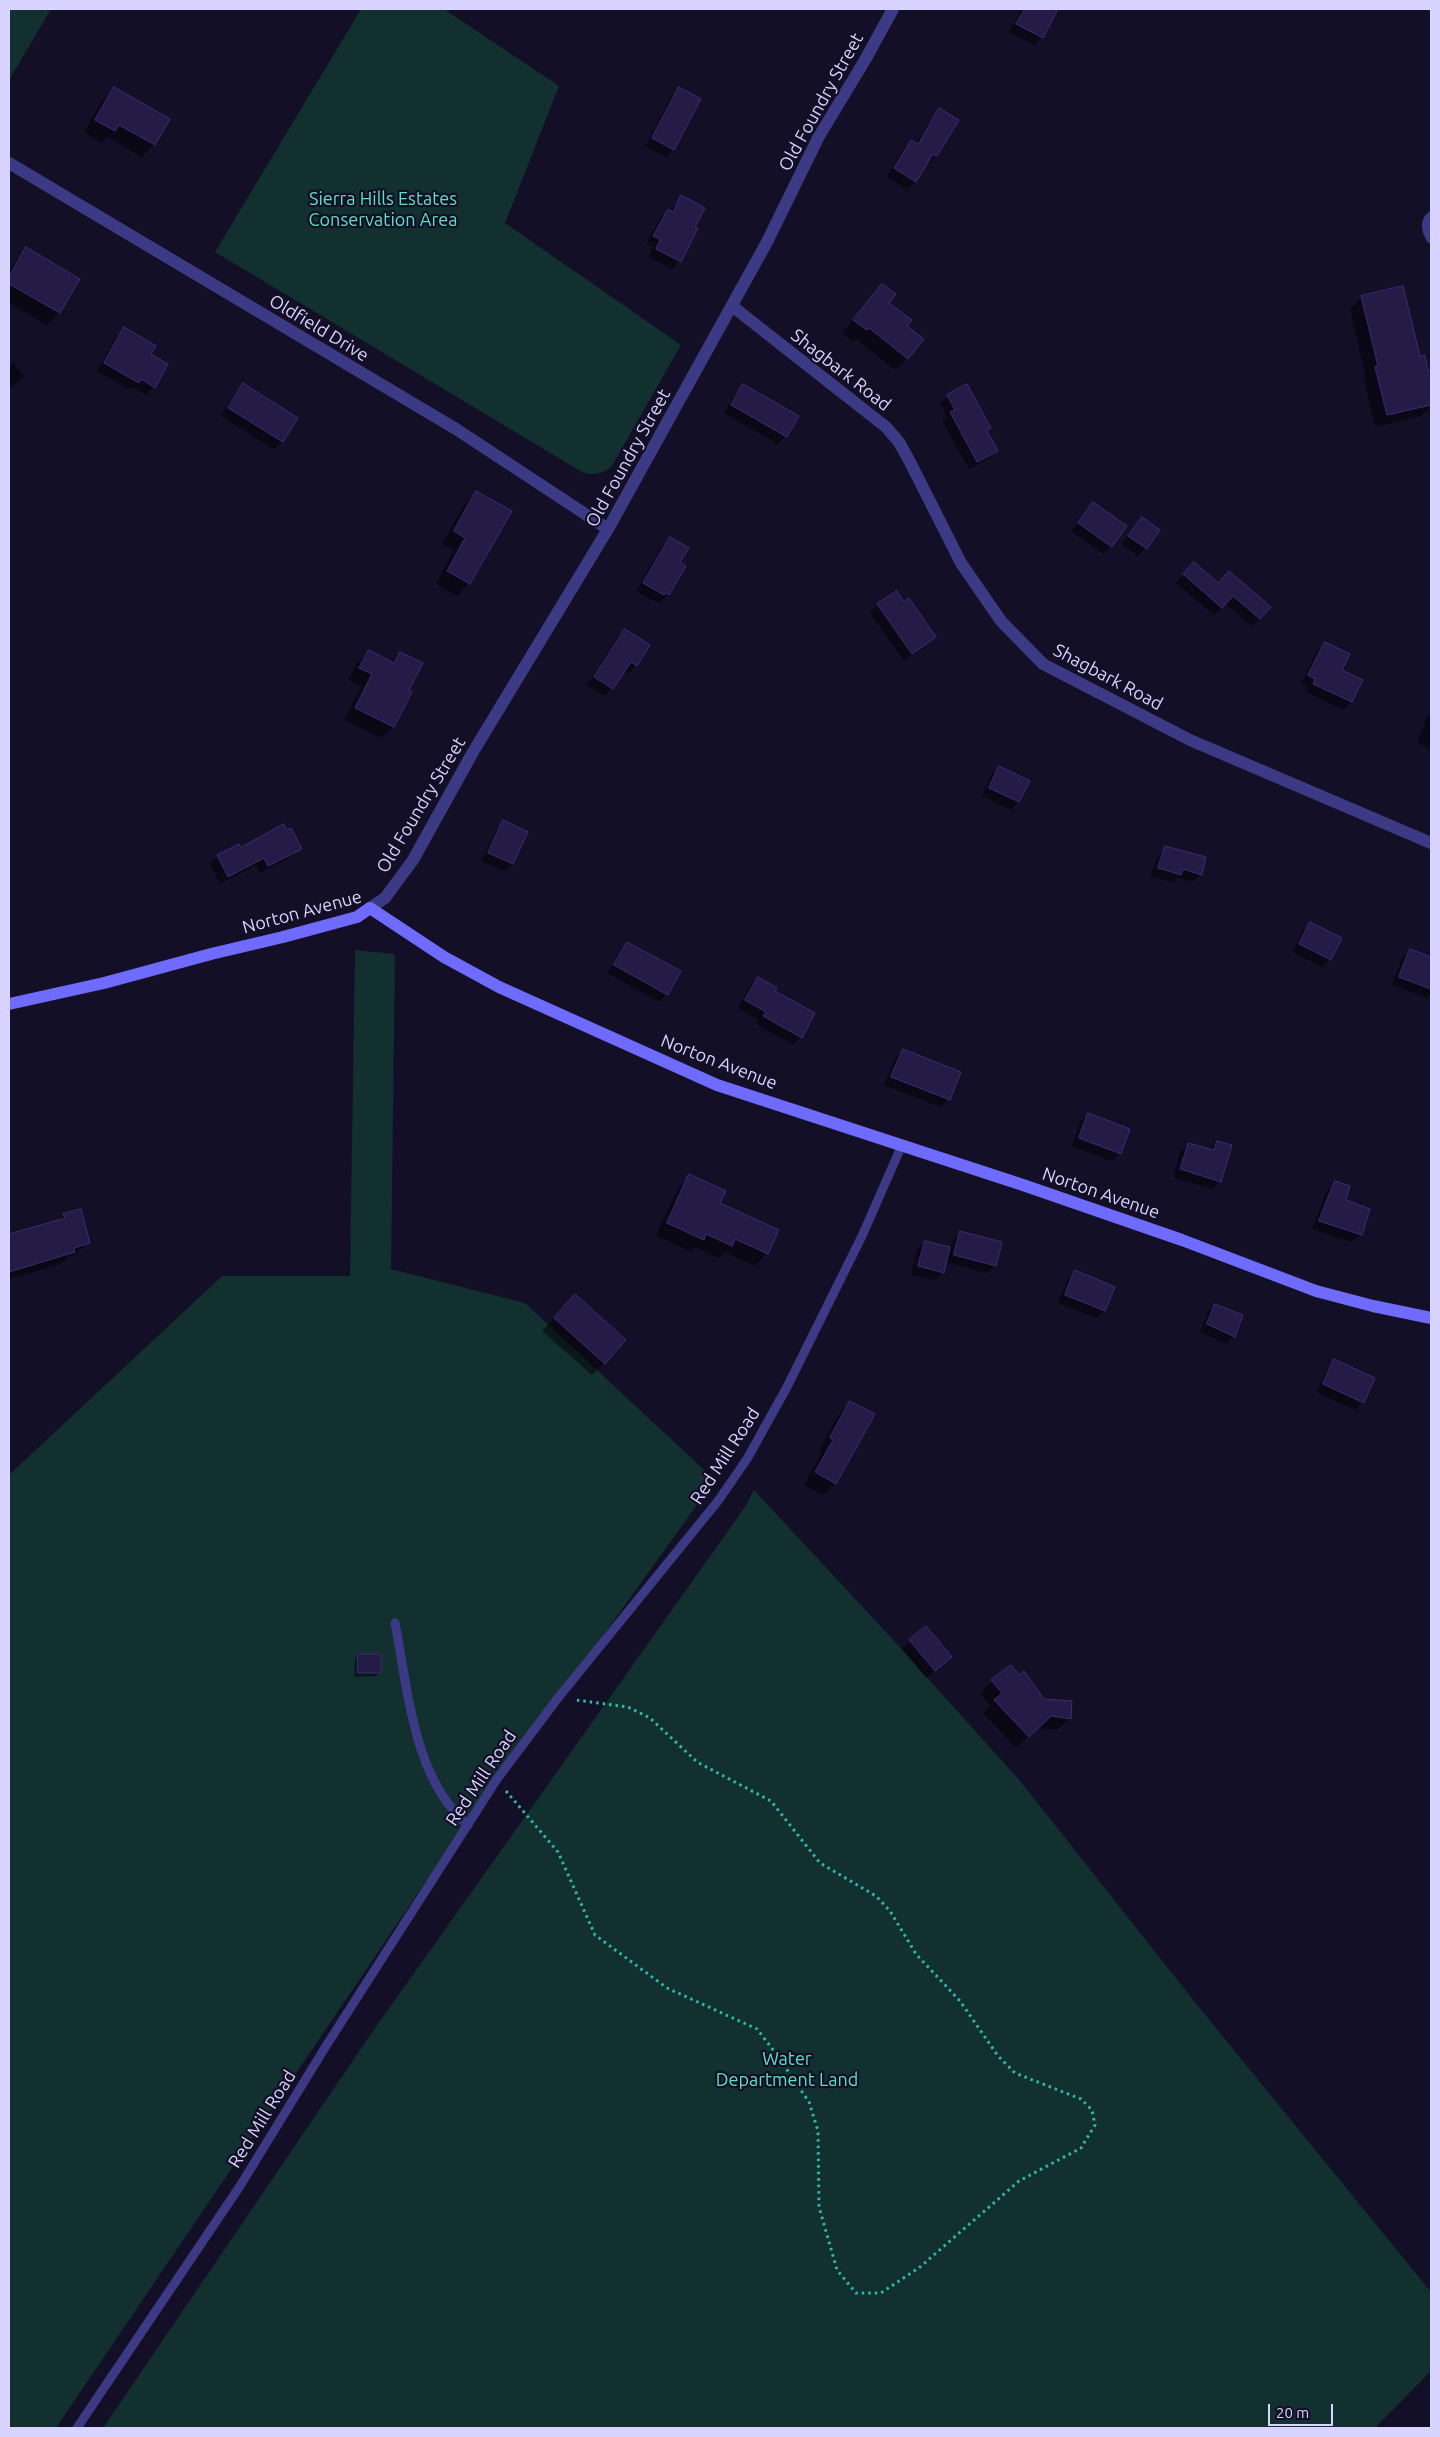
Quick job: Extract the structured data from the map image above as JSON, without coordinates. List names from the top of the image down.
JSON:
{
  "streets": {
    "street": [
      "Old Foundry Street",
      "Oldfield Drive",
      "Shagbark Road",
      "Norton Avenue"
    ],
    "lane": ["Red Mill Road"]
  },
  "crossings": [
    ["Old Foundry Street", "Oldfield Drive"],
    ["Old Foundry Street", "Shagbark Road"],
    ["Old Foundry Street", "Norton Avenue"],
    ["Norton Avenue", "Red Mill Road"]
  ],
  "parks": ["Sierra Hills Estates Conservation Area", "Water Department Land"],
  "scale_bar": "20 m"
}
